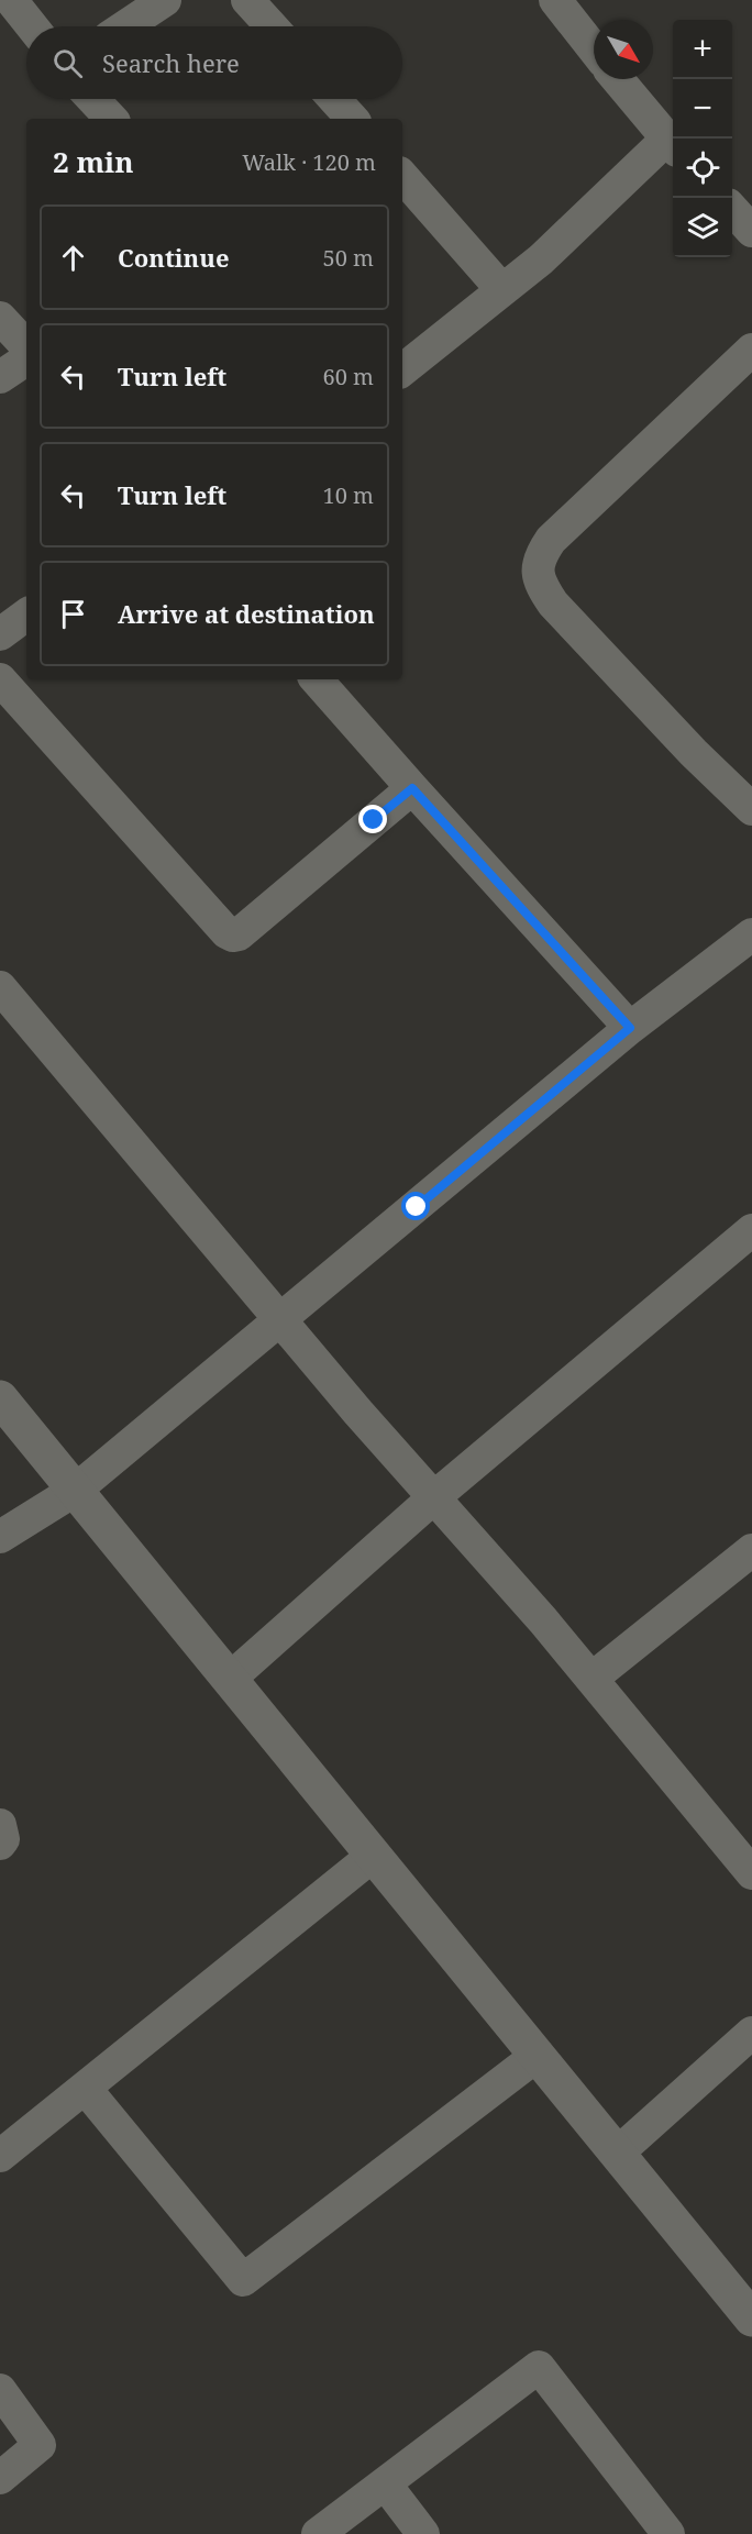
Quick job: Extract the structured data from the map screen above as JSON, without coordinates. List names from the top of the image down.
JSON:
{
  "north": "bottom right",
  "page": {
    "map_buttons": ["+", "−"],
    "search": "Search here",
    "heading": ["2 min", "Walk · 120 m"],
    "list": [
      ["Continue", "50 m"],
      ["Turn left", "60 m"],
      ["Turn left", "10 m"],
      "Arrive at destination"
    ]
  }
}
